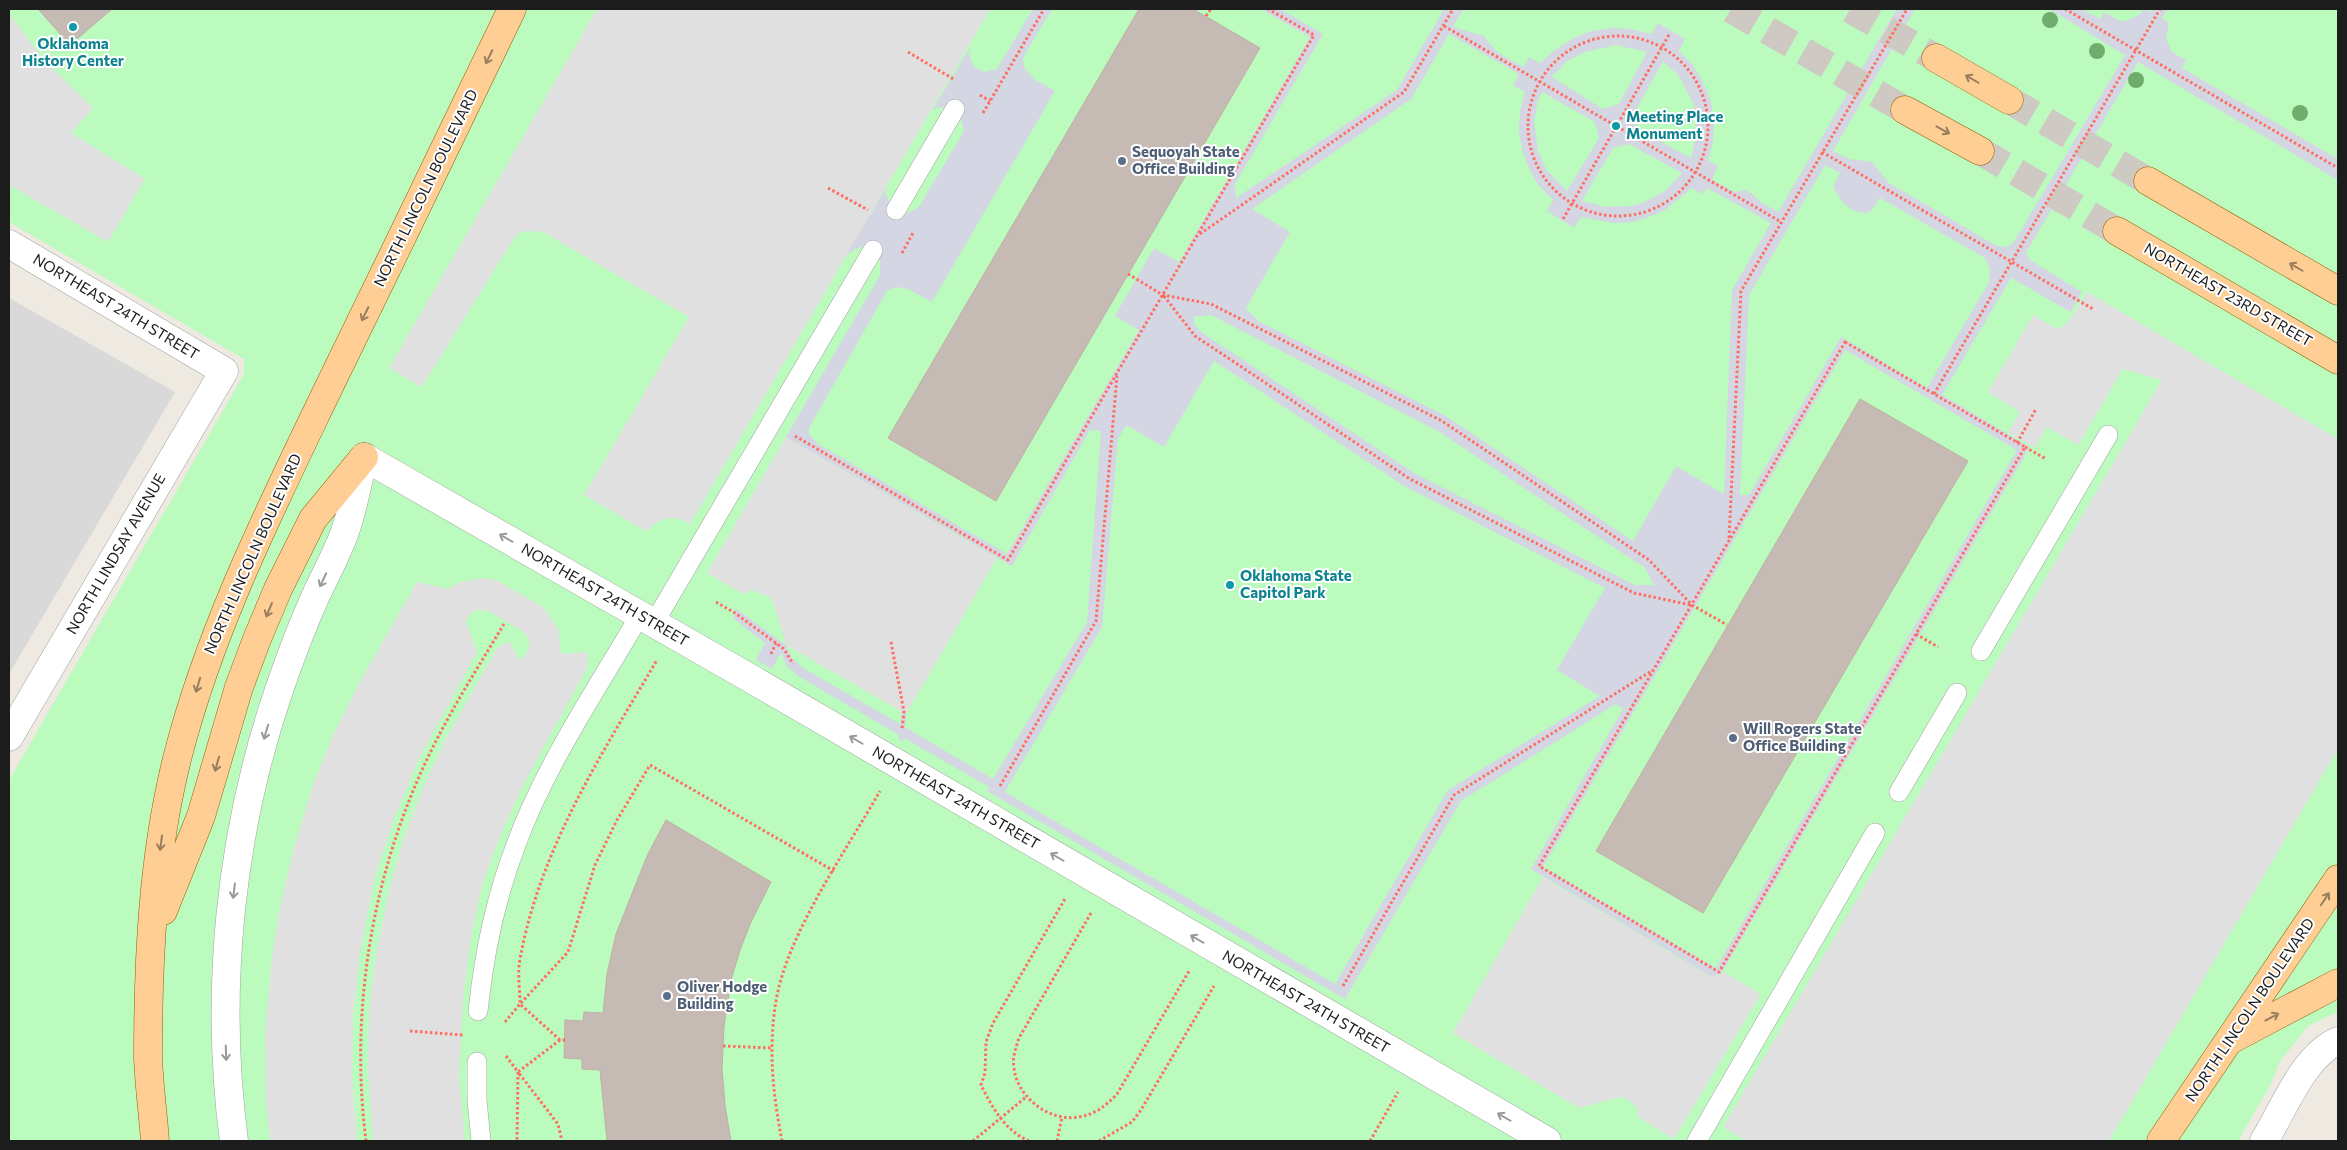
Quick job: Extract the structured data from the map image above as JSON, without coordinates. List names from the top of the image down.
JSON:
{
  "streets": {
    "main road": ["NORTH LINCOLN BOULEVARD", "NORTHEAST 23RD STREET"],
    "street": ["NORTHEAST 24TH STREET", "NORTH LINDSAY AVENUE"]
  },
  "crossings": [
    ["NORTHEAST 24TH STREET", "NORTH LINDSAY AVENUE"]
  ],
  "one_way": ["NORTHEAST 24TH STREET"],
  "places": [
    "Oklahoma History Center",
    "Meeting Place Monument",
    "Sequoyah State Office Building",
    "Oklahoma State Capitol Park",
    "Will Rogers State Office Building",
    "Oliver Hodge Building"
  ]
}
